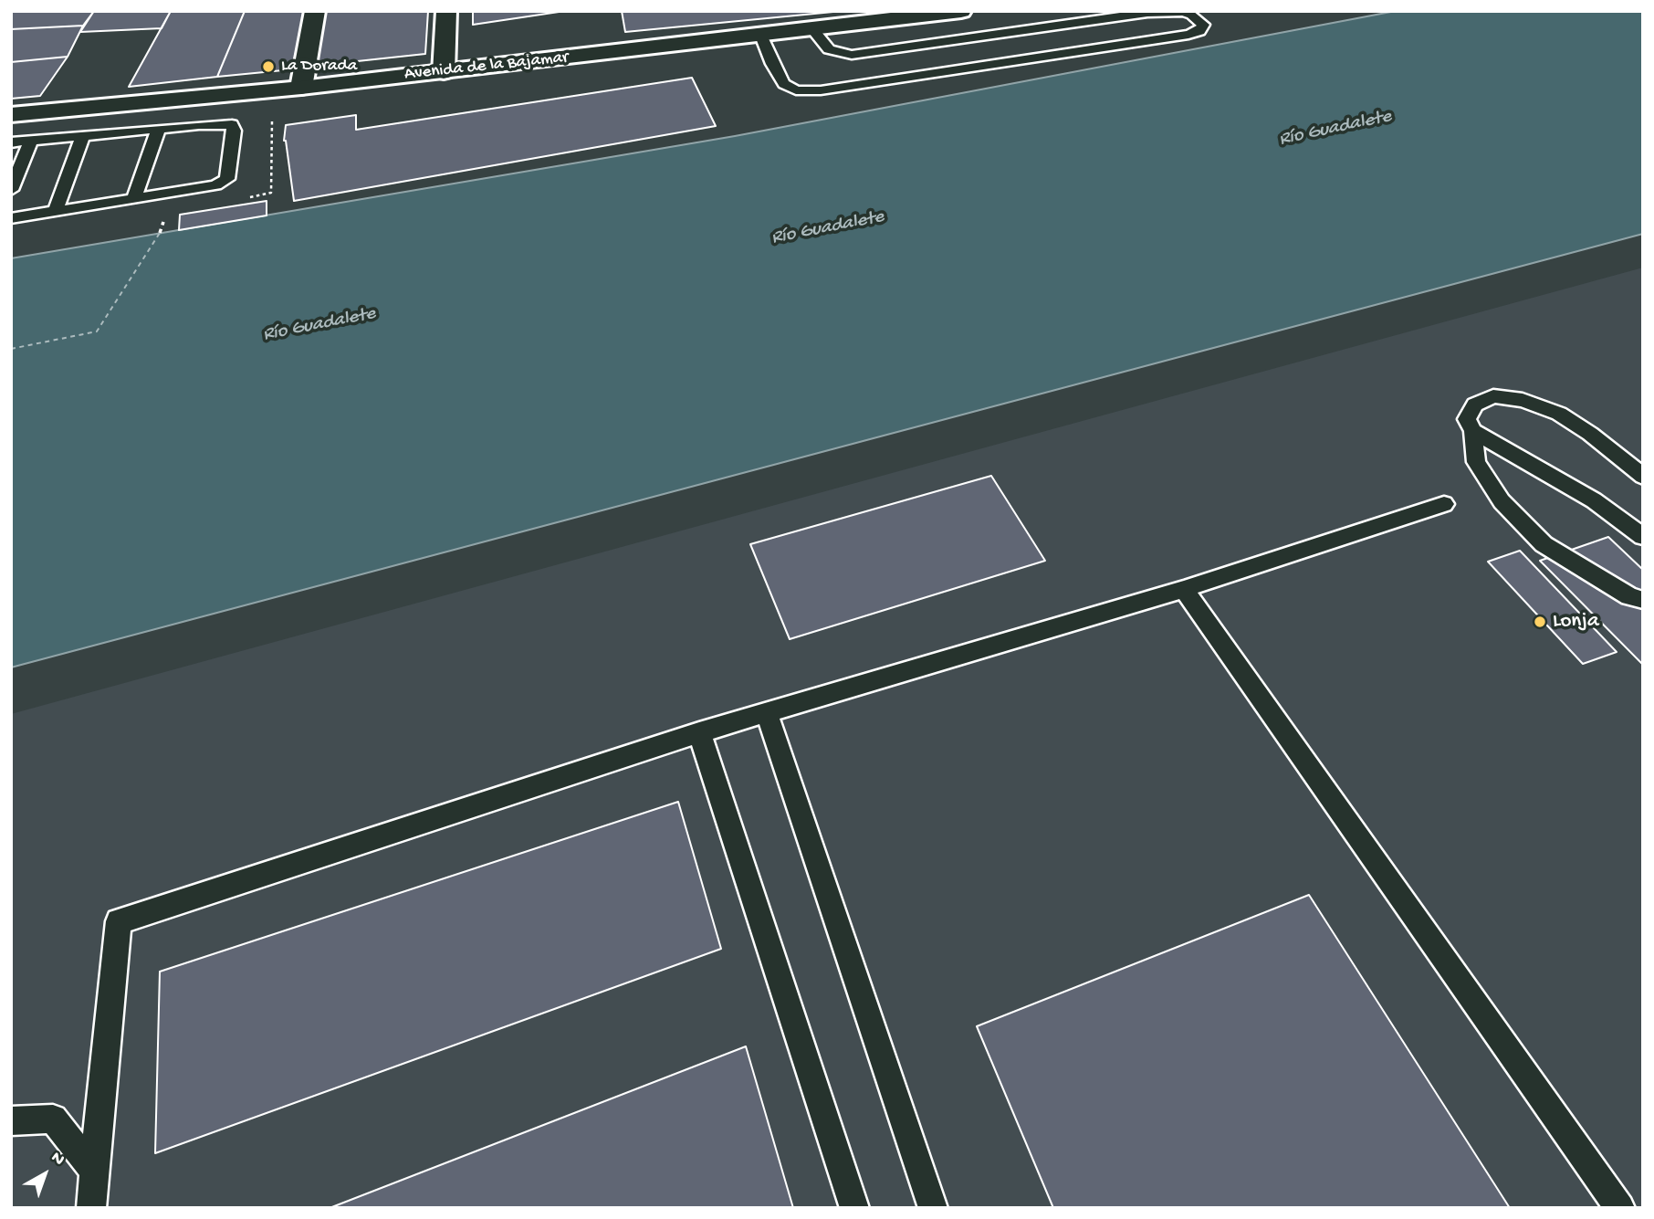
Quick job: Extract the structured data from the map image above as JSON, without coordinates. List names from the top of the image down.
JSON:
{
  "streets": {
    "street": ["Avenida de la Bajamar"]
  },
  "water": ["Río Guadalete"],
  "places": ["La Dorada", "Lonja"],
  "north": "top right"
}
